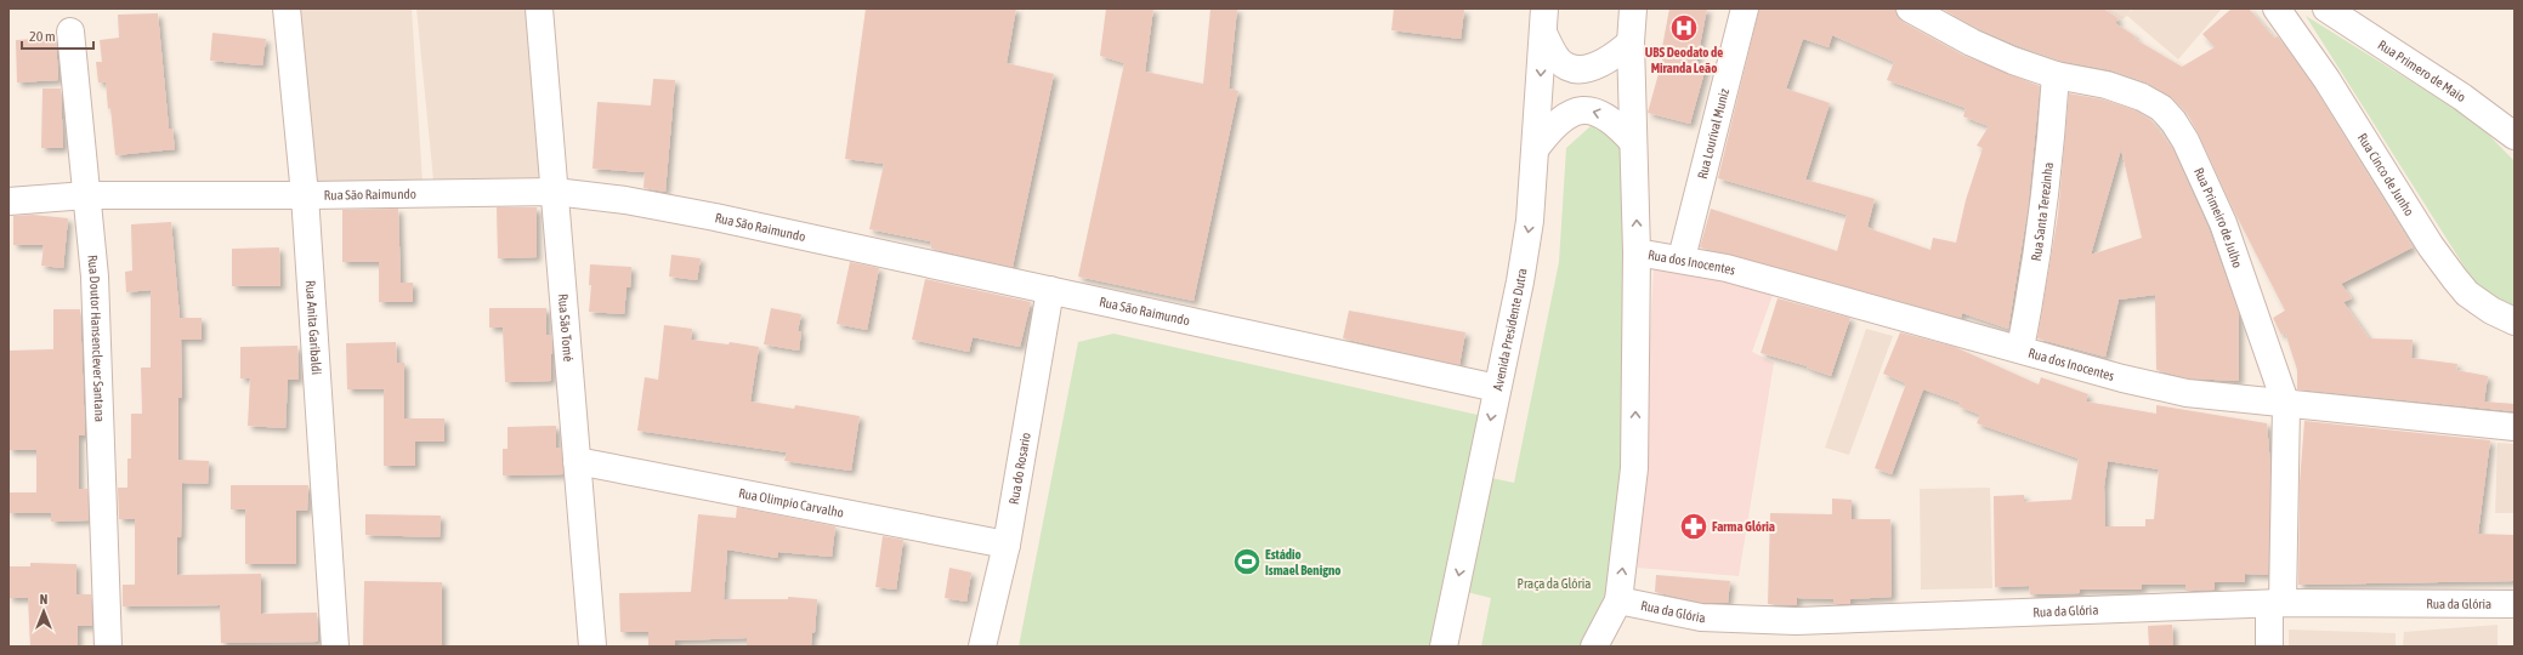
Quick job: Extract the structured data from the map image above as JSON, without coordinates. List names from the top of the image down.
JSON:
{
  "streets": {
    "street": [
      "Rua Primero de Maio",
      "Rua Lourival Muniz",
      "Rua Cinco de Junho",
      "Rua São Raimundo",
      "Rua Santa Terezinha",
      "Rua Primeiro de Julho",
      "Rua dos Inocentes",
      "Rua Anita Garibaldi",
      "Rua São Tomé",
      "Avenida Presidente Dutra",
      "Rua Doutor Hansenclever Santana",
      "Rua do Rosario",
      "Rua Olimpio Carvalho",
      "Rua da Glória"
    ]
  },
  "crossings": [
    ["Rua Lourival Muniz", "Rua dos Inocentes"],
    ["Rua São Raimundo", "Rua Anita Garibaldi"],
    ["Rua São Raimundo", "Rua São Tomé"],
    ["Rua São Raimundo", "Avenida Presidente Dutra"],
    ["Rua São Raimundo", "Rua Doutor Hansenclever Santana"],
    ["Rua São Raimundo", "Rua do Rosario"],
    ["Rua Santa Terezinha", "Rua Primeiro de Julho"],
    ["Rua Santa Terezinha", "Rua dos Inocentes"],
    ["Rua Primeiro de Julho", "Rua dos Inocentes"],
    ["Rua Primeiro de Julho", "Rua da Glória"],
    ["Rua São Tomé", "Rua Olimpio Carvalho"],
    ["Rua do Rosario", "Rua Olimpio Carvalho"]
  ],
  "parks": ["Praça da Glória"],
  "places": {
    "hospital": ["UBS Deodato de Miranda Leão"],
    "pharmacy": ["Farma Glória"],
    "sports": ["Estádio Ismael Benigno"]
  },
  "scale_bar": "20 m",
  "north": "top"
}
